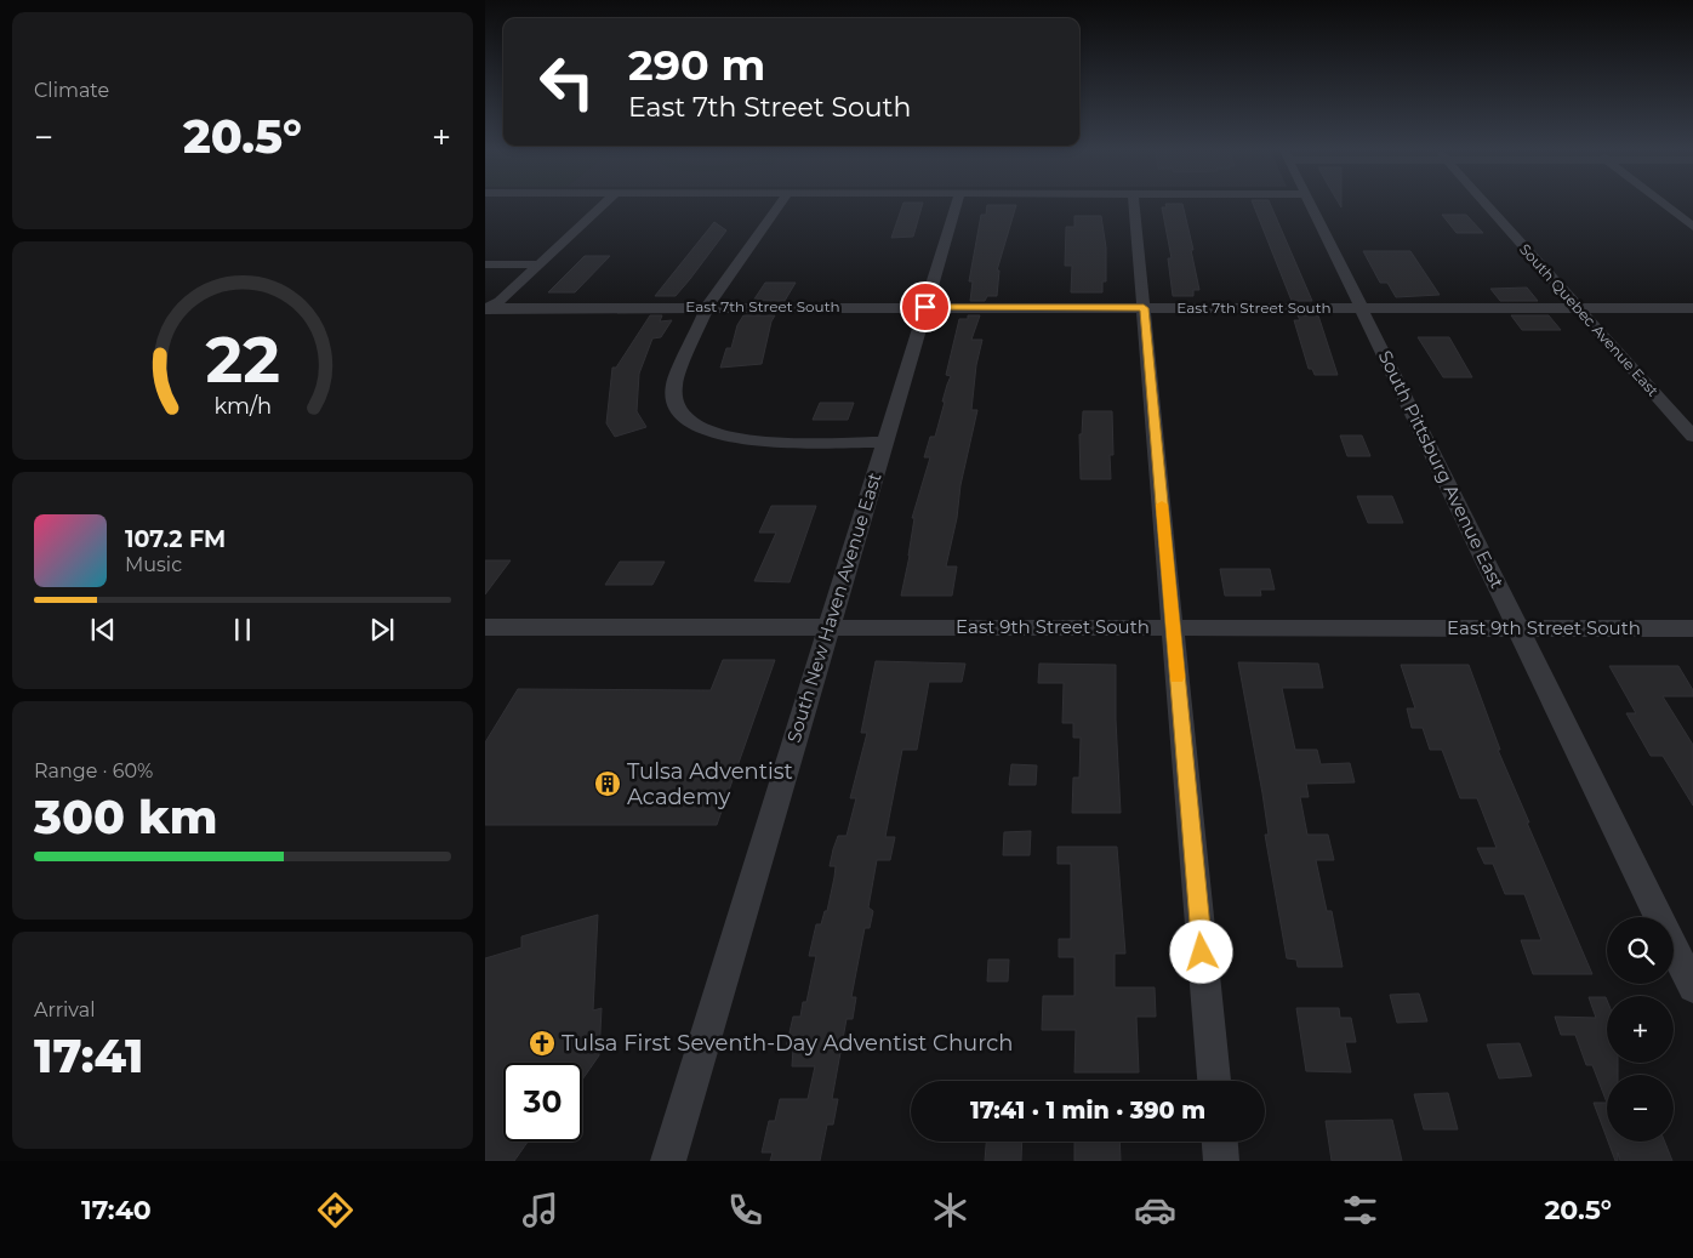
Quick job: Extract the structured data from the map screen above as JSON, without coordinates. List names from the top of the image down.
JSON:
{
  "streets": {
    "street": [
      "East 7th Street South",
      "South Quebec Avenue East",
      "South Pittsburg Avenue East",
      "South New Haven Avenue East",
      "East 9th Street South"
    ]
  },
  "crossings": [
    ["East 7th Street South", "South Quebec Avenue East"],
    ["East 7th Street South", "South Pittsburg Avenue East"],
    ["East 7th Street South", "South New Haven Avenue East"],
    ["South Pittsburg Avenue East", "East 9th Street South"],
    ["South New Haven Avenue East", "East 9th Street South"]
  ],
  "places": {
    "building": ["Tulsa Adventist Academy"],
    "church": ["Tulsa First Seventh-Day Adventist Church"]
  },
  "page": {
    "tile": [
      "Climate",
      ["Range · 60%", "300 km"],
      ["Arrival", "17:41"]
    ],
    "turn": ["290 m", "East 7th Street South"],
    "heat": ["−", "20.5°", "+"],
    "song": ["107.2 FM", "Music"],
    "map_buttons": ["+", "−"],
    "limit": "30",
    "trip": "17:41 · 1 min · 390 m",
    "tabs": ["17:40", "20.5°"],
    "gauge": ["22", "km/h"]
  }
}
